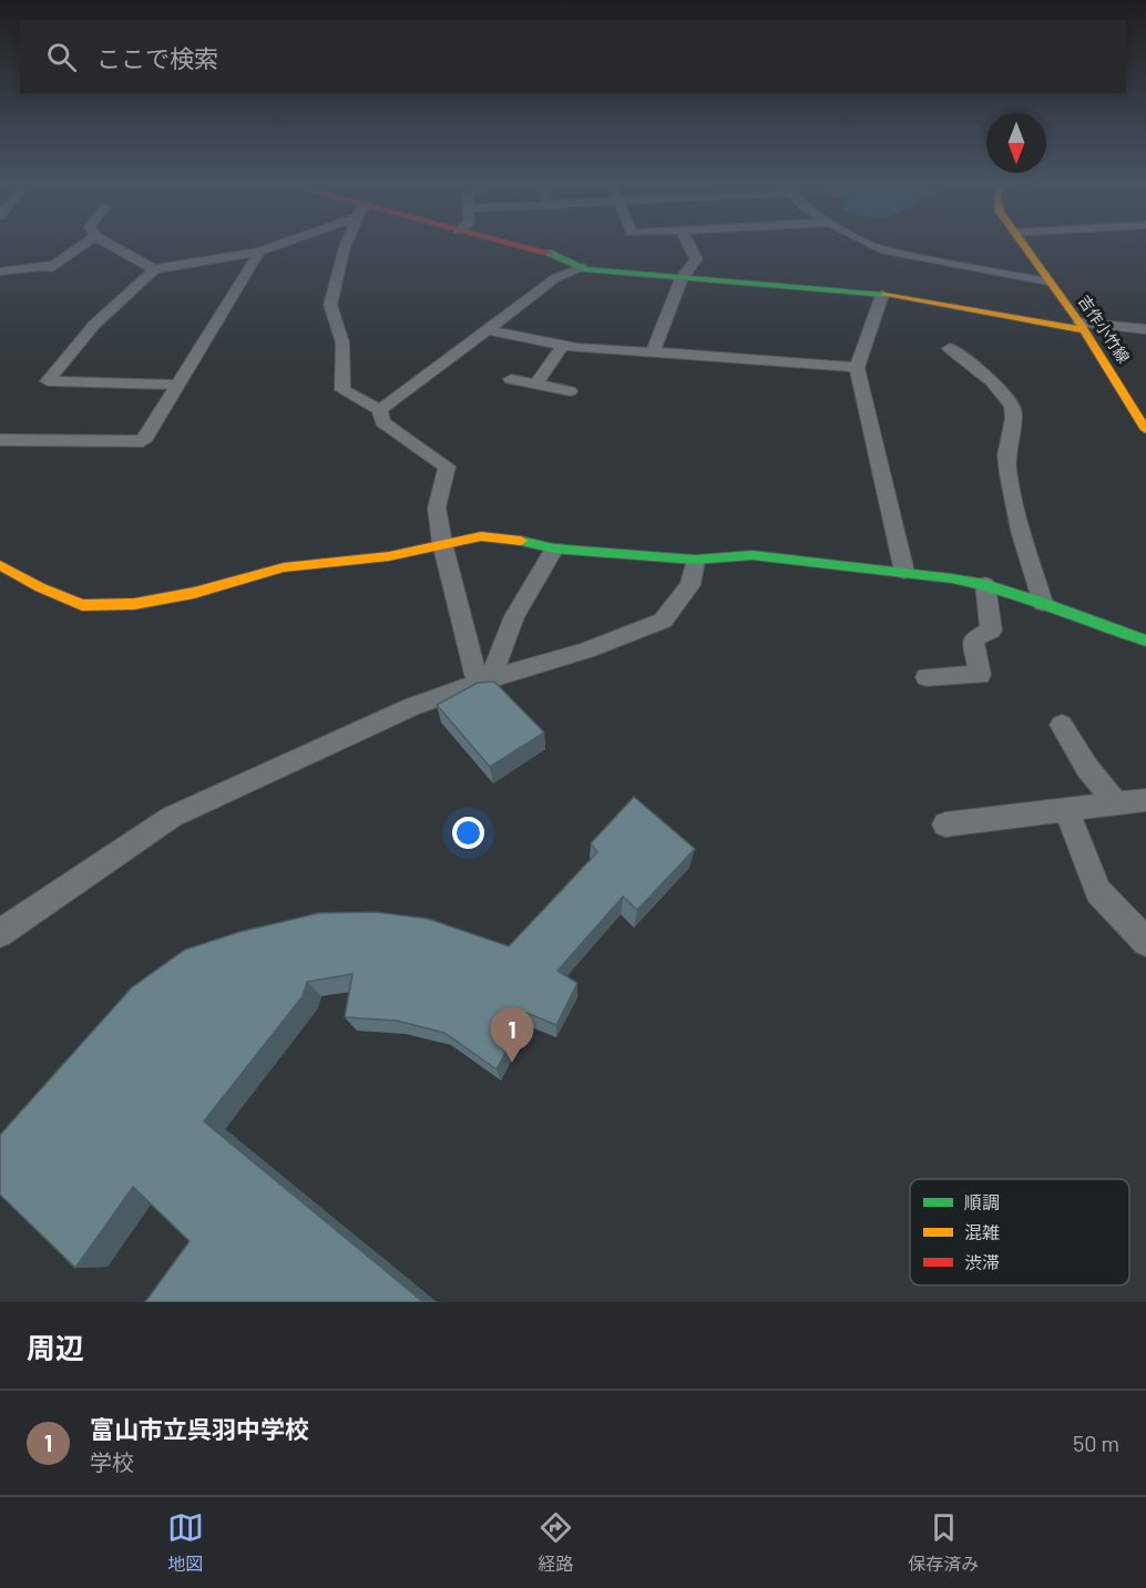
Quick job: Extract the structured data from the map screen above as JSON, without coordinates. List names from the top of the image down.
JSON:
{
  "streets": {
    "street": ["吉作小竹線"]
  },
  "legend": ["順調", "混雑", "渋滞"],
  "north": "bottom",
  "page": {
    "search": "ここで検索",
    "pins": "1",
    "heading": "周辺",
    "list": [
      {
        "mark": "1",
        "name": "富山市立呉羽中学校",
        "note": "学校",
        "value": "50 m"
      }
    ],
    "nav": ["地図", "経路", "保存済み"]
  }
}
